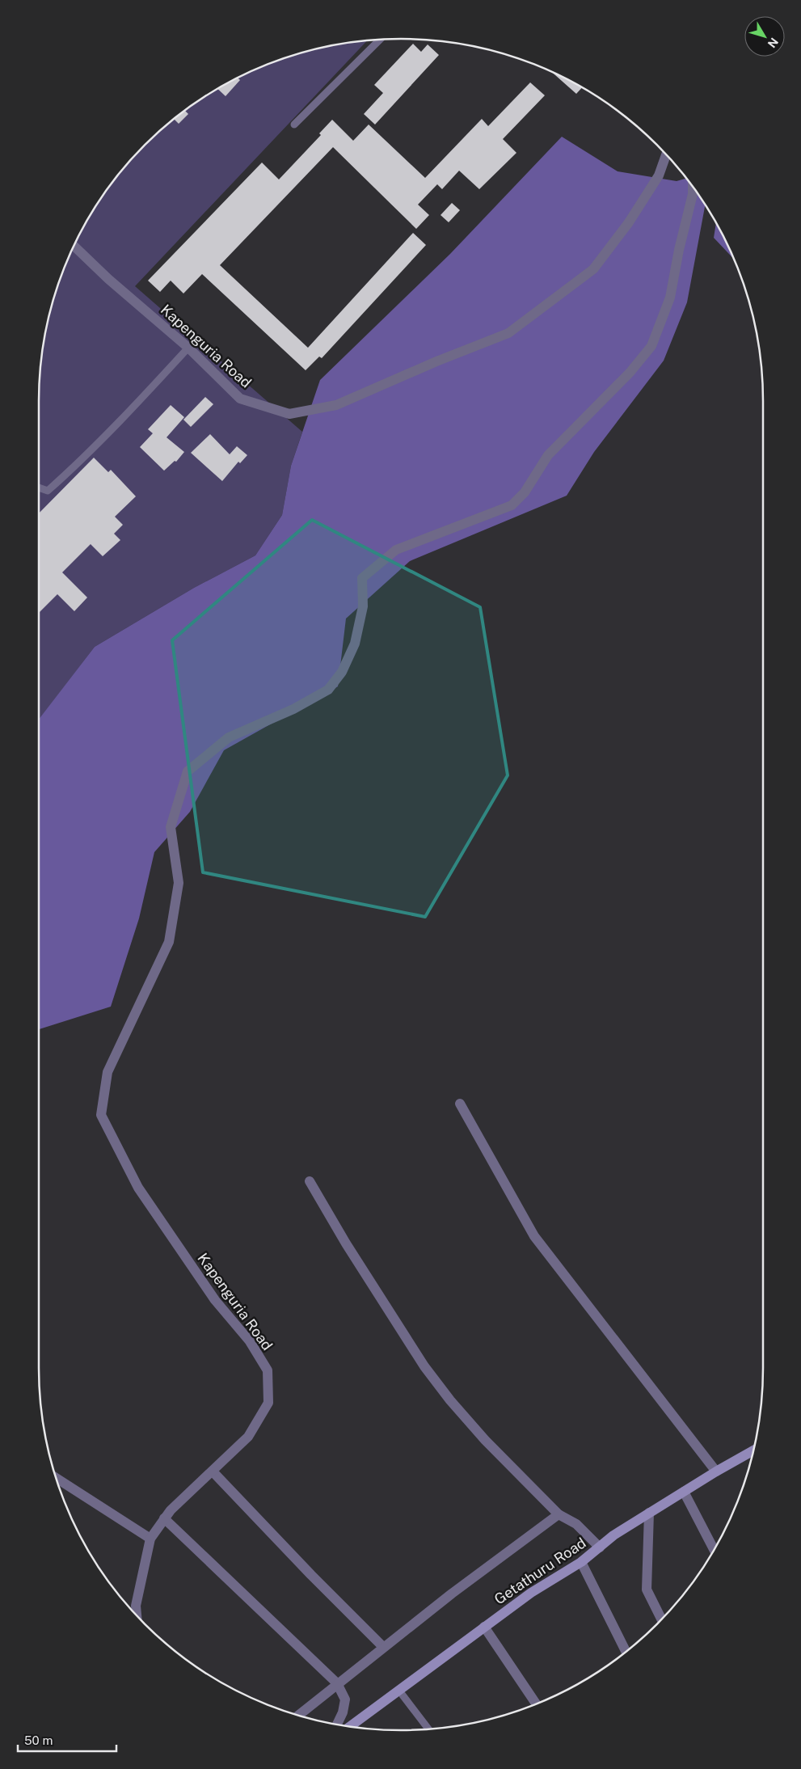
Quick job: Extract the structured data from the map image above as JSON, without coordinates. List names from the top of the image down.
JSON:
{
  "streets": {
    "main road": ["Getathuru Road"],
    "street": ["Kapenguria Road"]
  },
  "scale_bar": "50 m",
  "north": "bottom right"
}
